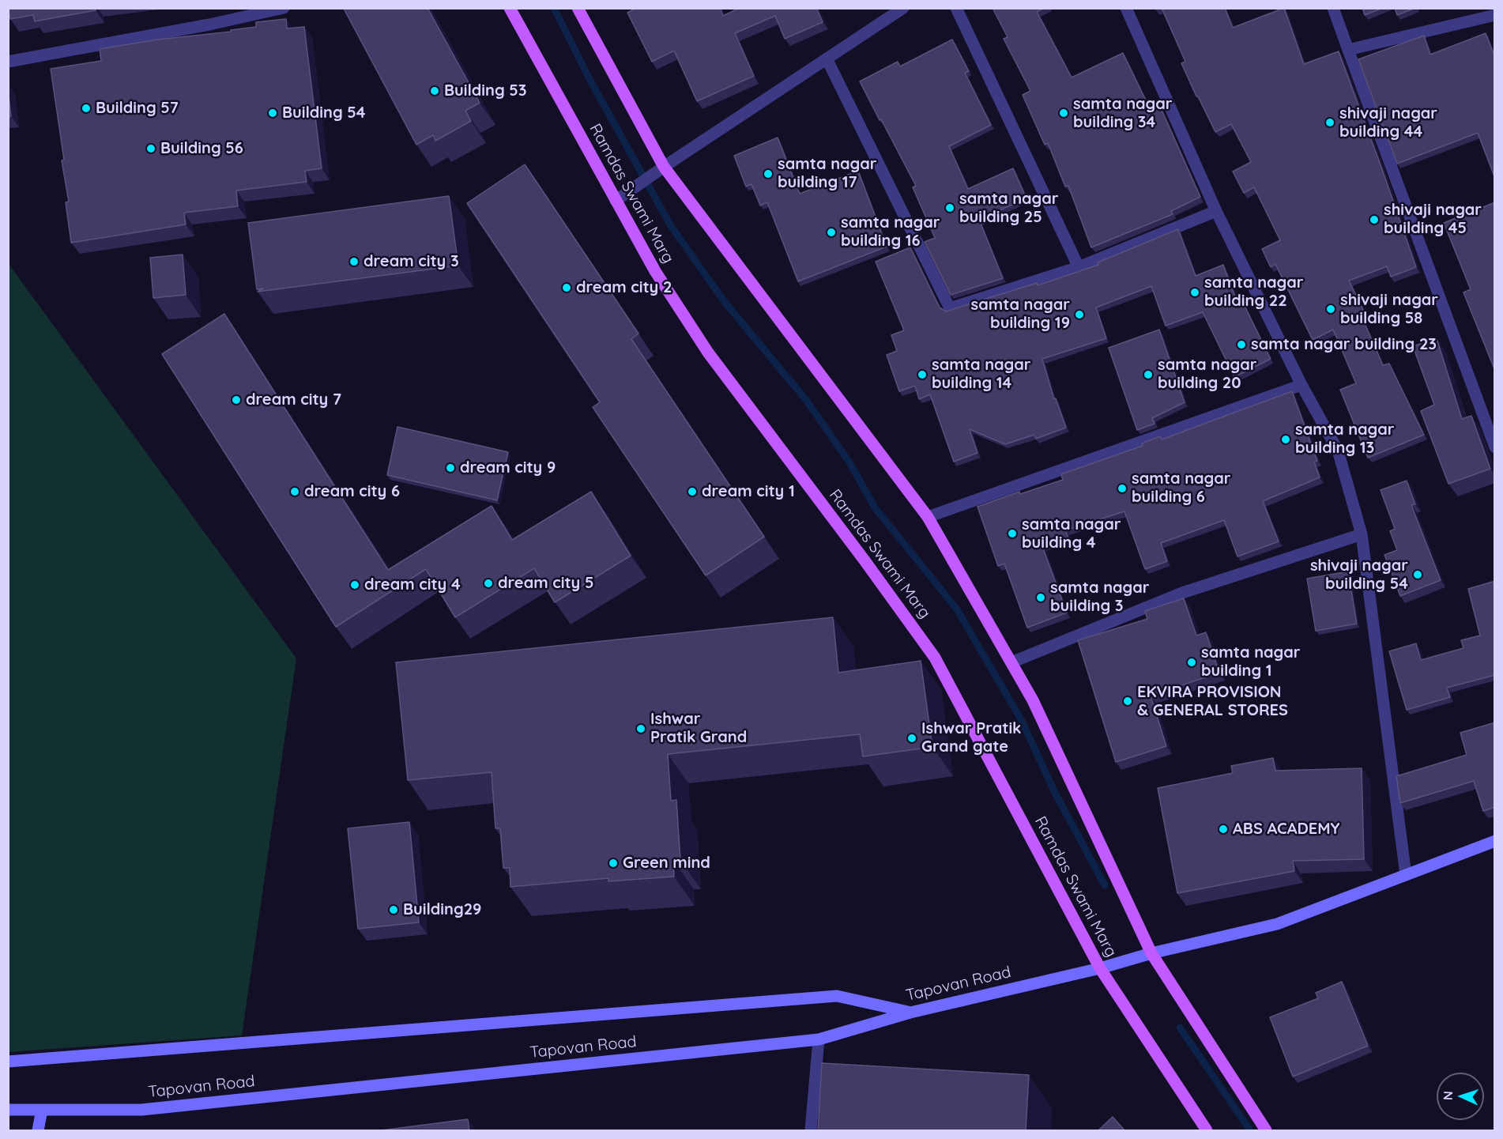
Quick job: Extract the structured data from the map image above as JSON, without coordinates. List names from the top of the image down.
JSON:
{
  "streets": {
    "main road": ["Ramdas Swami Marg", "Tapovan Road"]
  },
  "crossings": [
    ["Ramdas Swami Marg", "Tapovan Road"]
  ],
  "places": [
    "Building 53",
    "Building 57",
    "Building 54",
    "samta nagar building 34",
    "shivaji nagar building 44",
    "Building 56",
    "samta nagar building 17",
    "samta nagar building 25",
    "shivaji nagar building 45",
    "samta nagar building 16",
    "dream city 3",
    "dream city 2",
    "samta nagar building 22",
    "shivaji nagar building 58",
    "samta nagar building 19",
    "samta nagar building 23",
    "samta nagar building 14",
    "samta nagar building 20",
    "dream city 7",
    "samta nagar building 13",
    "dream city 9",
    "samta nagar building 6",
    "dream city 6",
    "dream city 1",
    "samta nagar building 4",
    "shivaji nagar building 54",
    "dream city 5",
    "dream city 4",
    "samta nagar building 3",
    "samta nagar building 1",
    "EKVIRA PROVISION & GENERAL STORES",
    "Ishwar Pratik Grand",
    "Ishwar Pratik Grand gate",
    "ABS ACADEMY",
    "Green mind",
    "Building29"
  ],
  "north": "left"
}
